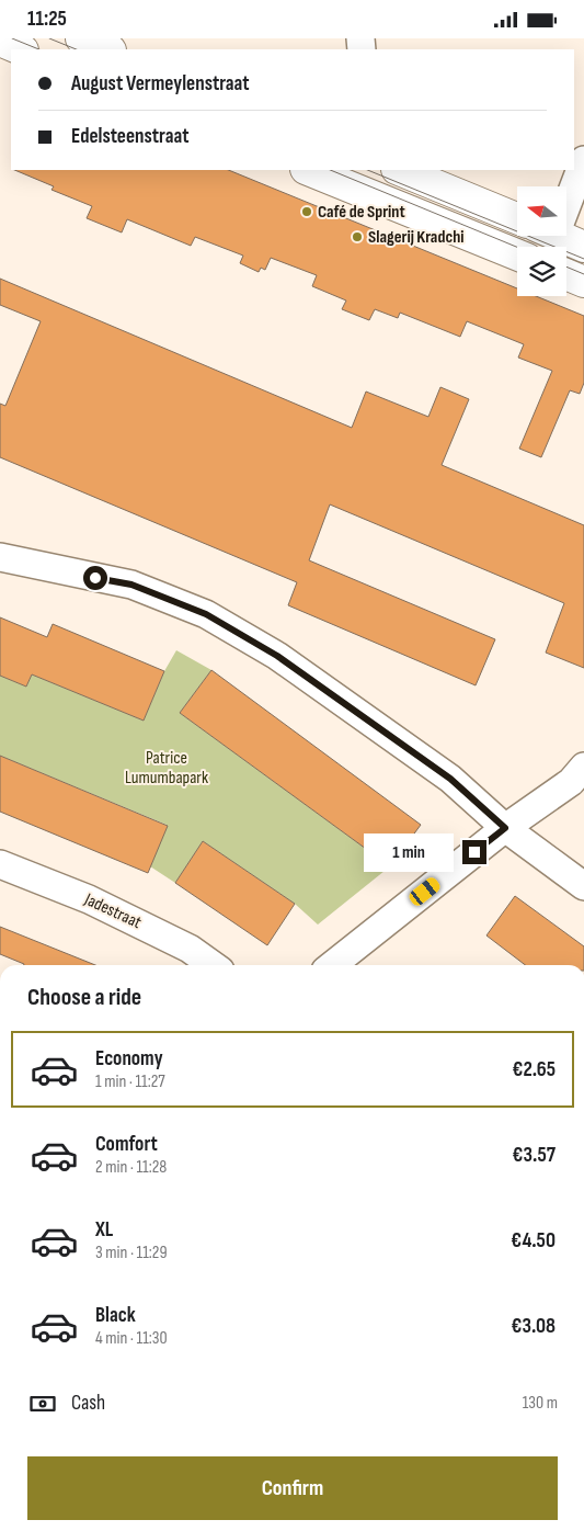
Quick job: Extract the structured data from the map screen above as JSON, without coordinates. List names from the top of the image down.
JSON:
{
  "streets": {
    "street": ["Jadestraat"]
  },
  "parks": ["Patrice Lumumbapark"],
  "places": ["Café de Sprint", "Slagerij Kradchi"],
  "north": "left",
  "page": {
    "status": "11:25",
    "banner": ["August Vermeylenstraat", "Edelsteenstraat"],
    "bubble": "1 min",
    "heading": "Choose a ride",
    "list": [
      {
        "name": "Economy",
        "note": "1 min · 11:27",
        "value": "€2.65"
      },
      {
        "name": "Comfort",
        "note": "2 min · 11:28",
        "value": "€3.57"
      },
      {
        "name": "XL",
        "note": "3 min · 11:29",
        "value": "€4.50"
      },
      {
        "name": "Black",
        "note": "4 min · 11:30",
        "value": "€3.08"
      }
    ],
    "pay": ["Cash", "130 m"],
    "buttons": "Confirm"
  }
}
